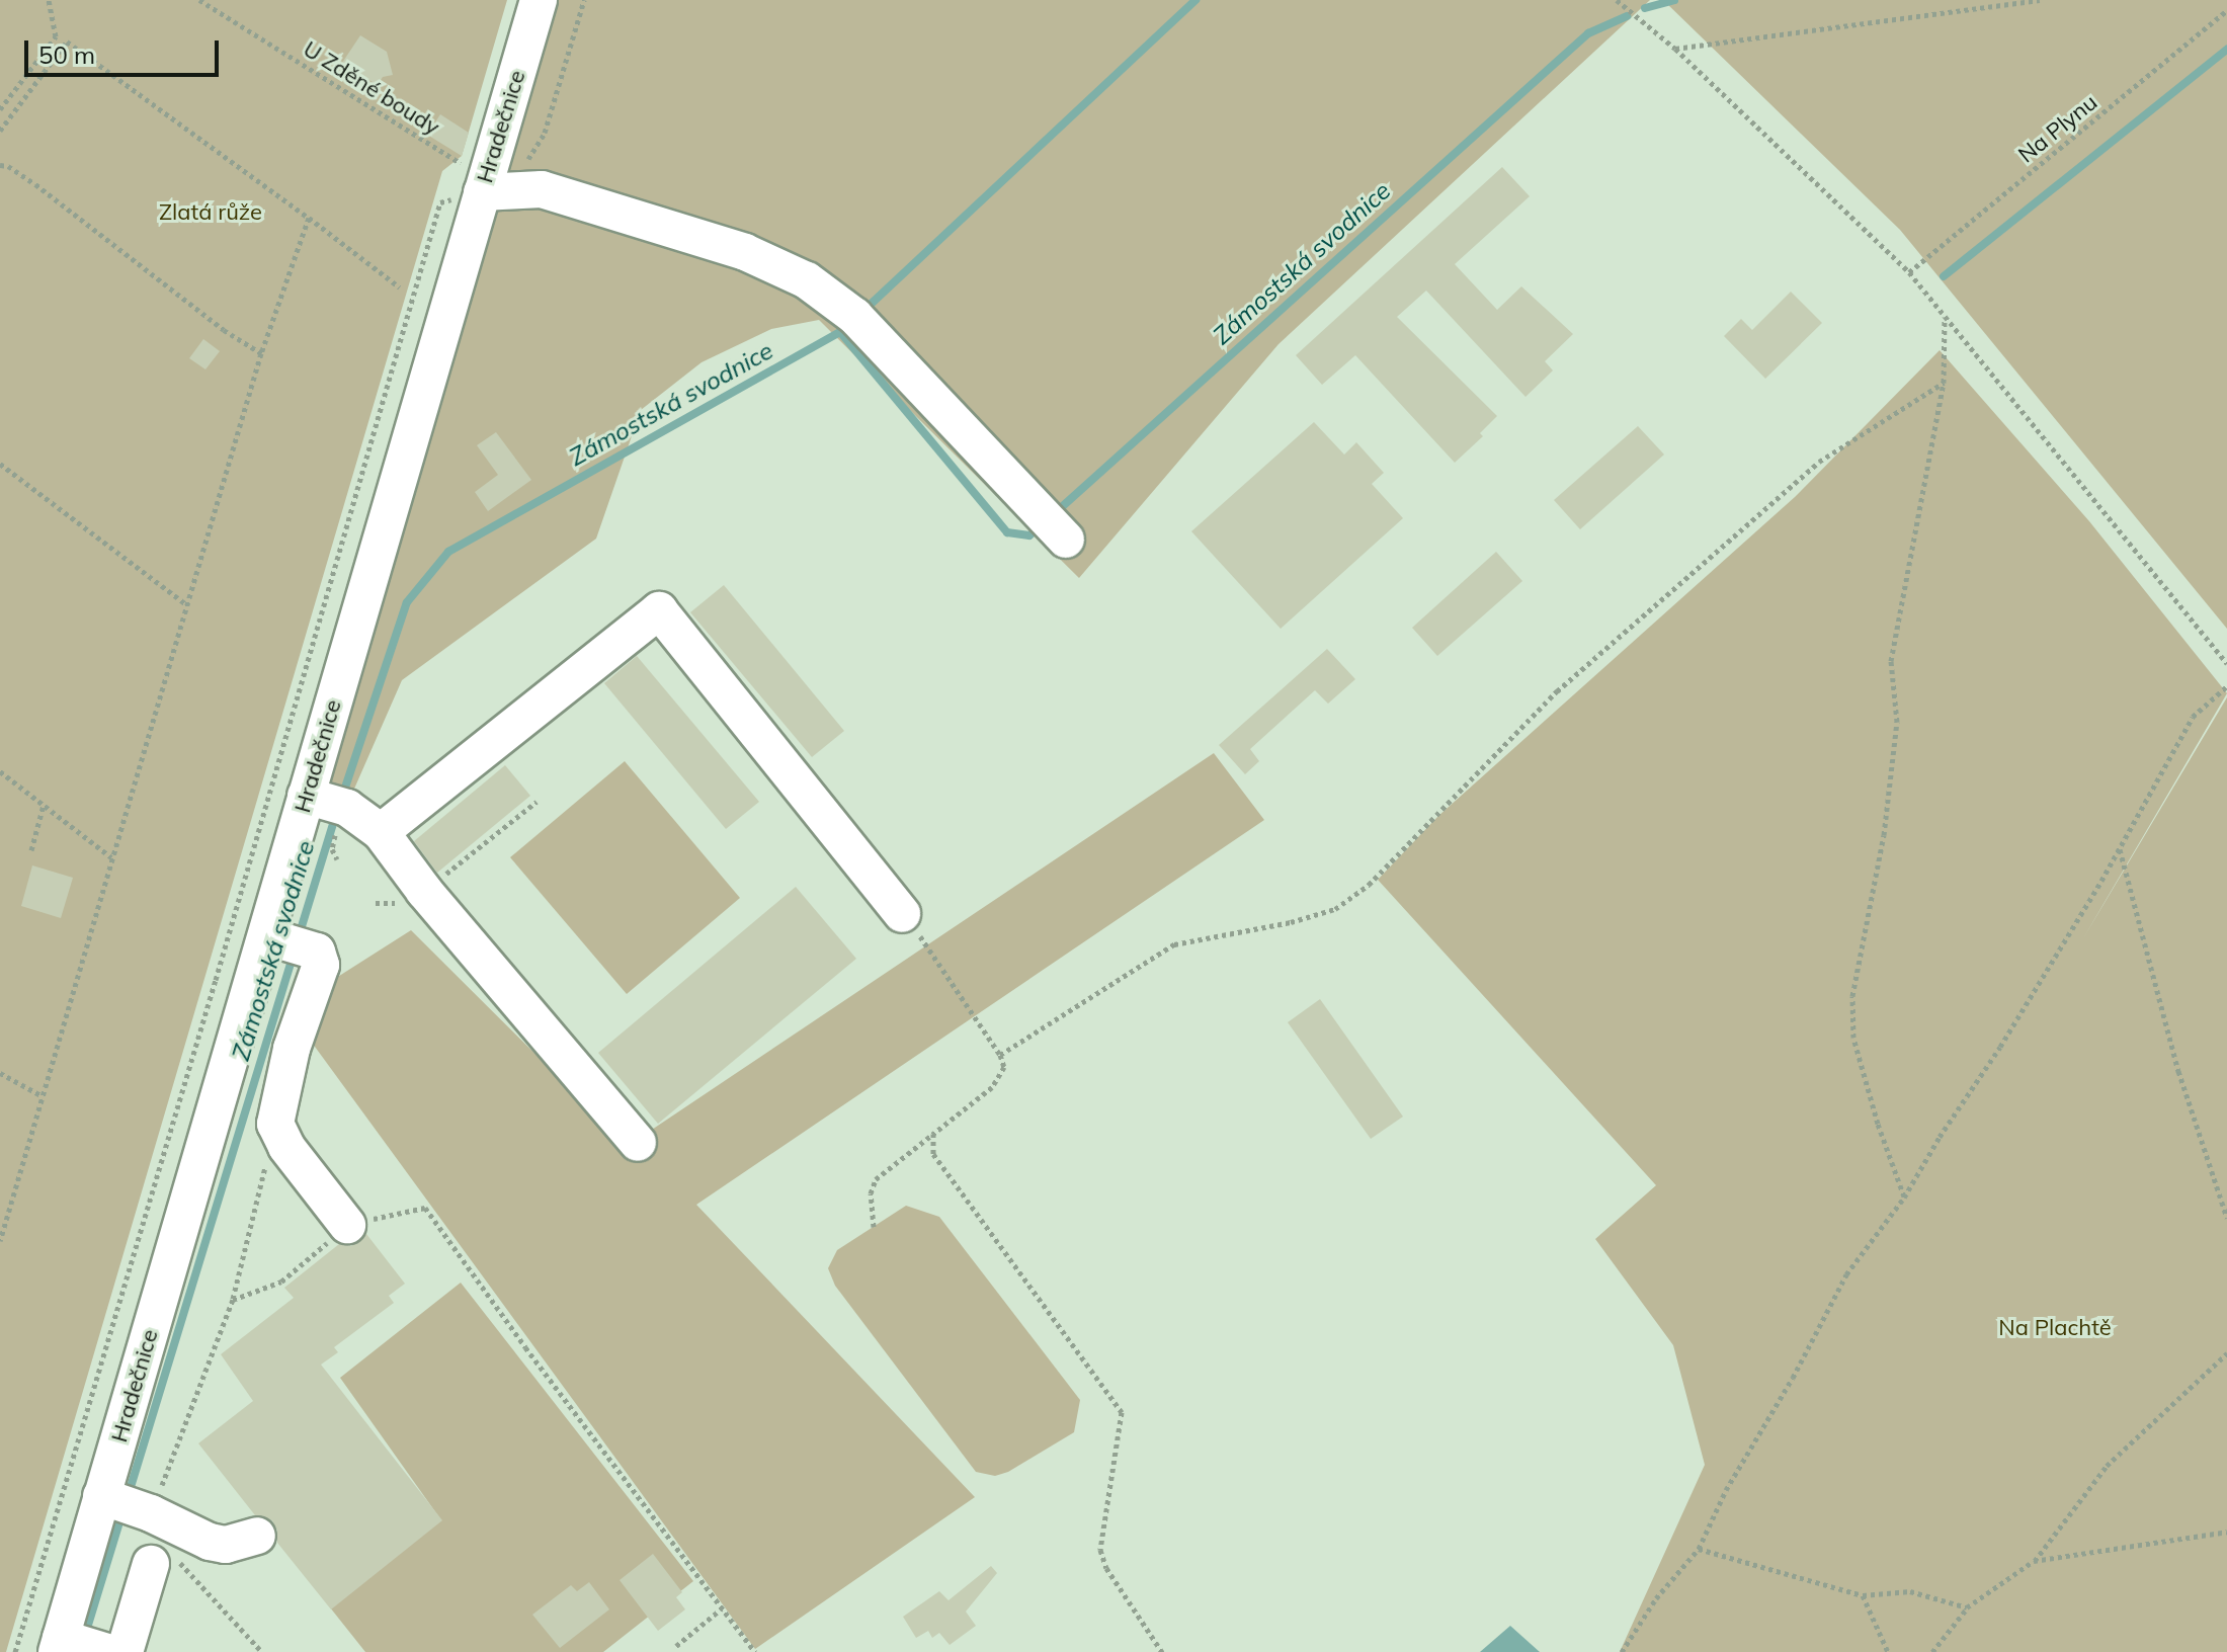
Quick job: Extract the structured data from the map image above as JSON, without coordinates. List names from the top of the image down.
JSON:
{
  "streets": {
    "street": ["Hradečnice"],
    "path": ["U Zděné boudy", "Na Plynu"]
  },
  "crossings": [
    ["U Zděné boudy", "Hradečnice"]
  ],
  "water": ["Zámostská svodnice"],
  "parks": ["Zlatá růže", "Na Plachtě"],
  "scale_bar": "50 m"
}
